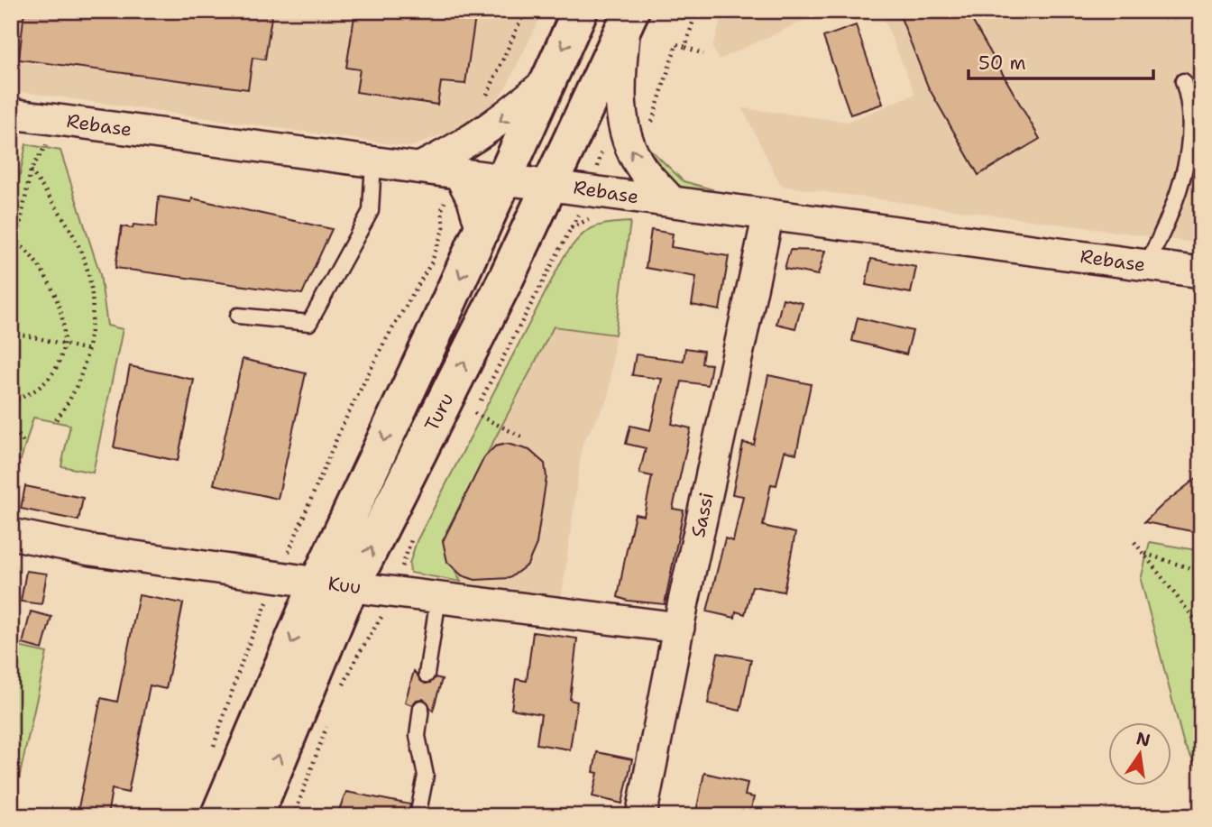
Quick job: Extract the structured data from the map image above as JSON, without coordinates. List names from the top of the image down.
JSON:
{
  "streets": {
    "main road": ["Turu"],
    "street": ["Rebase", "Sassi", "Kuu"]
  },
  "crossings": [
    ["Rebase", "Turu"],
    ["Rebase", "Sassi"],
    ["Turu", "Kuu"],
    ["Sassi", "Kuu"]
  ],
  "scale_bar": "50 m",
  "north": "top"
}
